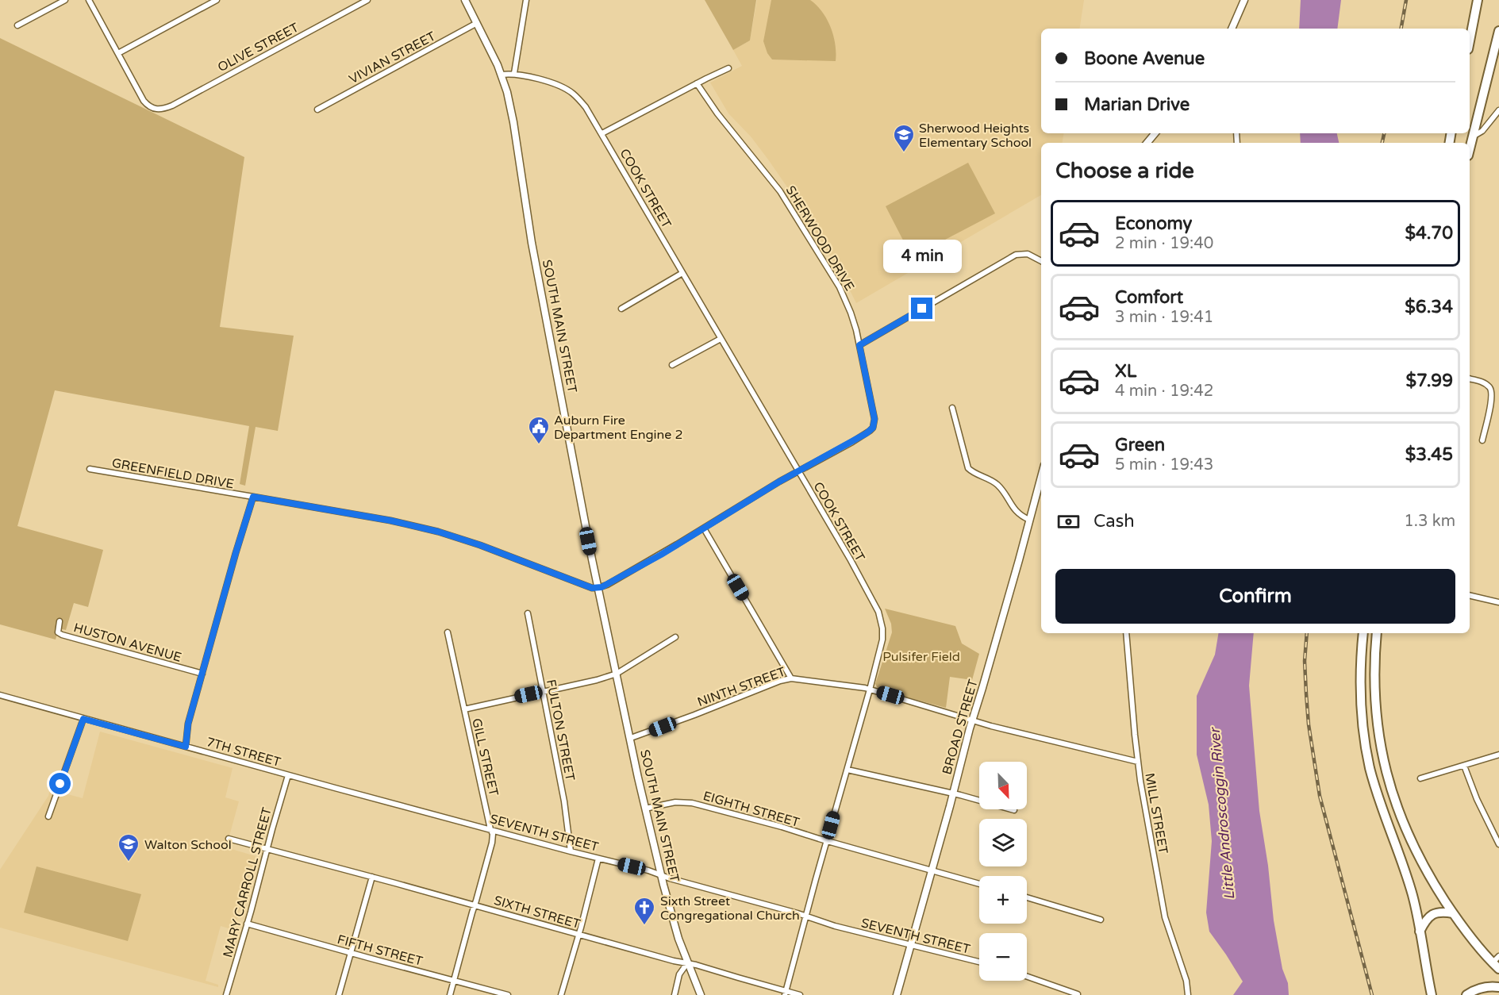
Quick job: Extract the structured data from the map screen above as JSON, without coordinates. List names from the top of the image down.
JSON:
{
  "streets": {
    "street": [
      "OLIVE STREET",
      "VIVIAN STREET",
      "COOK STREET",
      "SHERWOOD DRIVE",
      "SOUTH MAIN STREET",
      "GREENFIELD DRIVE",
      "HUSTON AVENUE",
      "NINTH STREET",
      "BROAD STREET",
      "FULTON STREET",
      "7TH STREET",
      "GILL STREET",
      "EIGHTH STREET",
      "MILL STREET",
      "SEVENTH STREET",
      "MARY CARROLL STREET",
      "SIXTH STREET",
      "FIFTH STREET"
    ]
  },
  "crossings": [
    ["VIVIAN STREET", "SOUTH MAIN STREET"],
    ["COOK STREET", "SHERWOOD DRIVE"],
    ["COOK STREET", "SOUTH MAIN STREET"],
    ["COOK STREET", "NINTH STREET"],
    ["COOK STREET", "EIGHTH STREET"],
    ["COOK STREET", "SEVENTH STREET"],
    ["COOK STREET", "SIXTH STREET"],
    ["SOUTH MAIN STREET", "GREENFIELD DRIVE"],
    ["SOUTH MAIN STREET", "NINTH STREET"],
    ["SOUTH MAIN STREET", "EIGHTH STREET"],
    ["SOUTH MAIN STREET", "SEVENTH STREET"],
    ["SOUTH MAIN STREET", "SIXTH STREET"],
    ["NINTH STREET", "BROAD STREET"],
    ["NINTH STREET", "MILL STREET"],
    ["BROAD STREET", "EIGHTH STREET"],
    ["BROAD STREET", "SEVENTH STREET"],
    ["FULTON STREET", "SEVENTH STREET"],
    ["7TH STREET", "SEVENTH STREET"],
    ["7TH STREET", "MARY CARROLL STREET"],
    ["GILL STREET", "SEVENTH STREET"],
    ["GILL STREET", "SIXTH STREET"],
    ["GILL STREET", "FIFTH STREET"],
    ["SEVENTH STREET", "MARY CARROLL STREET"],
    ["MARY CARROLL STREET", "SIXTH STREET"],
    ["MARY CARROLL STREET", "FIFTH STREET"]
  ],
  "water": ["Little Androscoggin River"],
  "parks": ["Pulsifer Field"],
  "places": {
    "school or university": ["Sherwood Heights Elementary School", "Walton School"],
    "public building": ["Auburn Fire Department Engine 2"],
    "church": ["Sixth Street Congregational Church"]
  },
  "north": "bottom right",
  "page": {
    "banner": ["Boone Avenue", "Marian Drive"],
    "heading": "Choose a ride",
    "list": [
      {
        "name": "Economy",
        "note": "2 min · 19:40",
        "value": "$4.70"
      },
      {
        "name": "Comfort",
        "note": "3 min · 19:41",
        "value": "$6.34"
      },
      {
        "name": "XL",
        "note": "4 min · 19:42",
        "value": "$7.99"
      },
      {
        "name": "Green",
        "note": "5 min · 19:43",
        "value": "$3.45"
      }
    ],
    "bubble": "4 min",
    "pay": ["Cash", "1.3 km"],
    "buttons": "Confirm",
    "map_buttons": ["+", "−"]
  }
}
